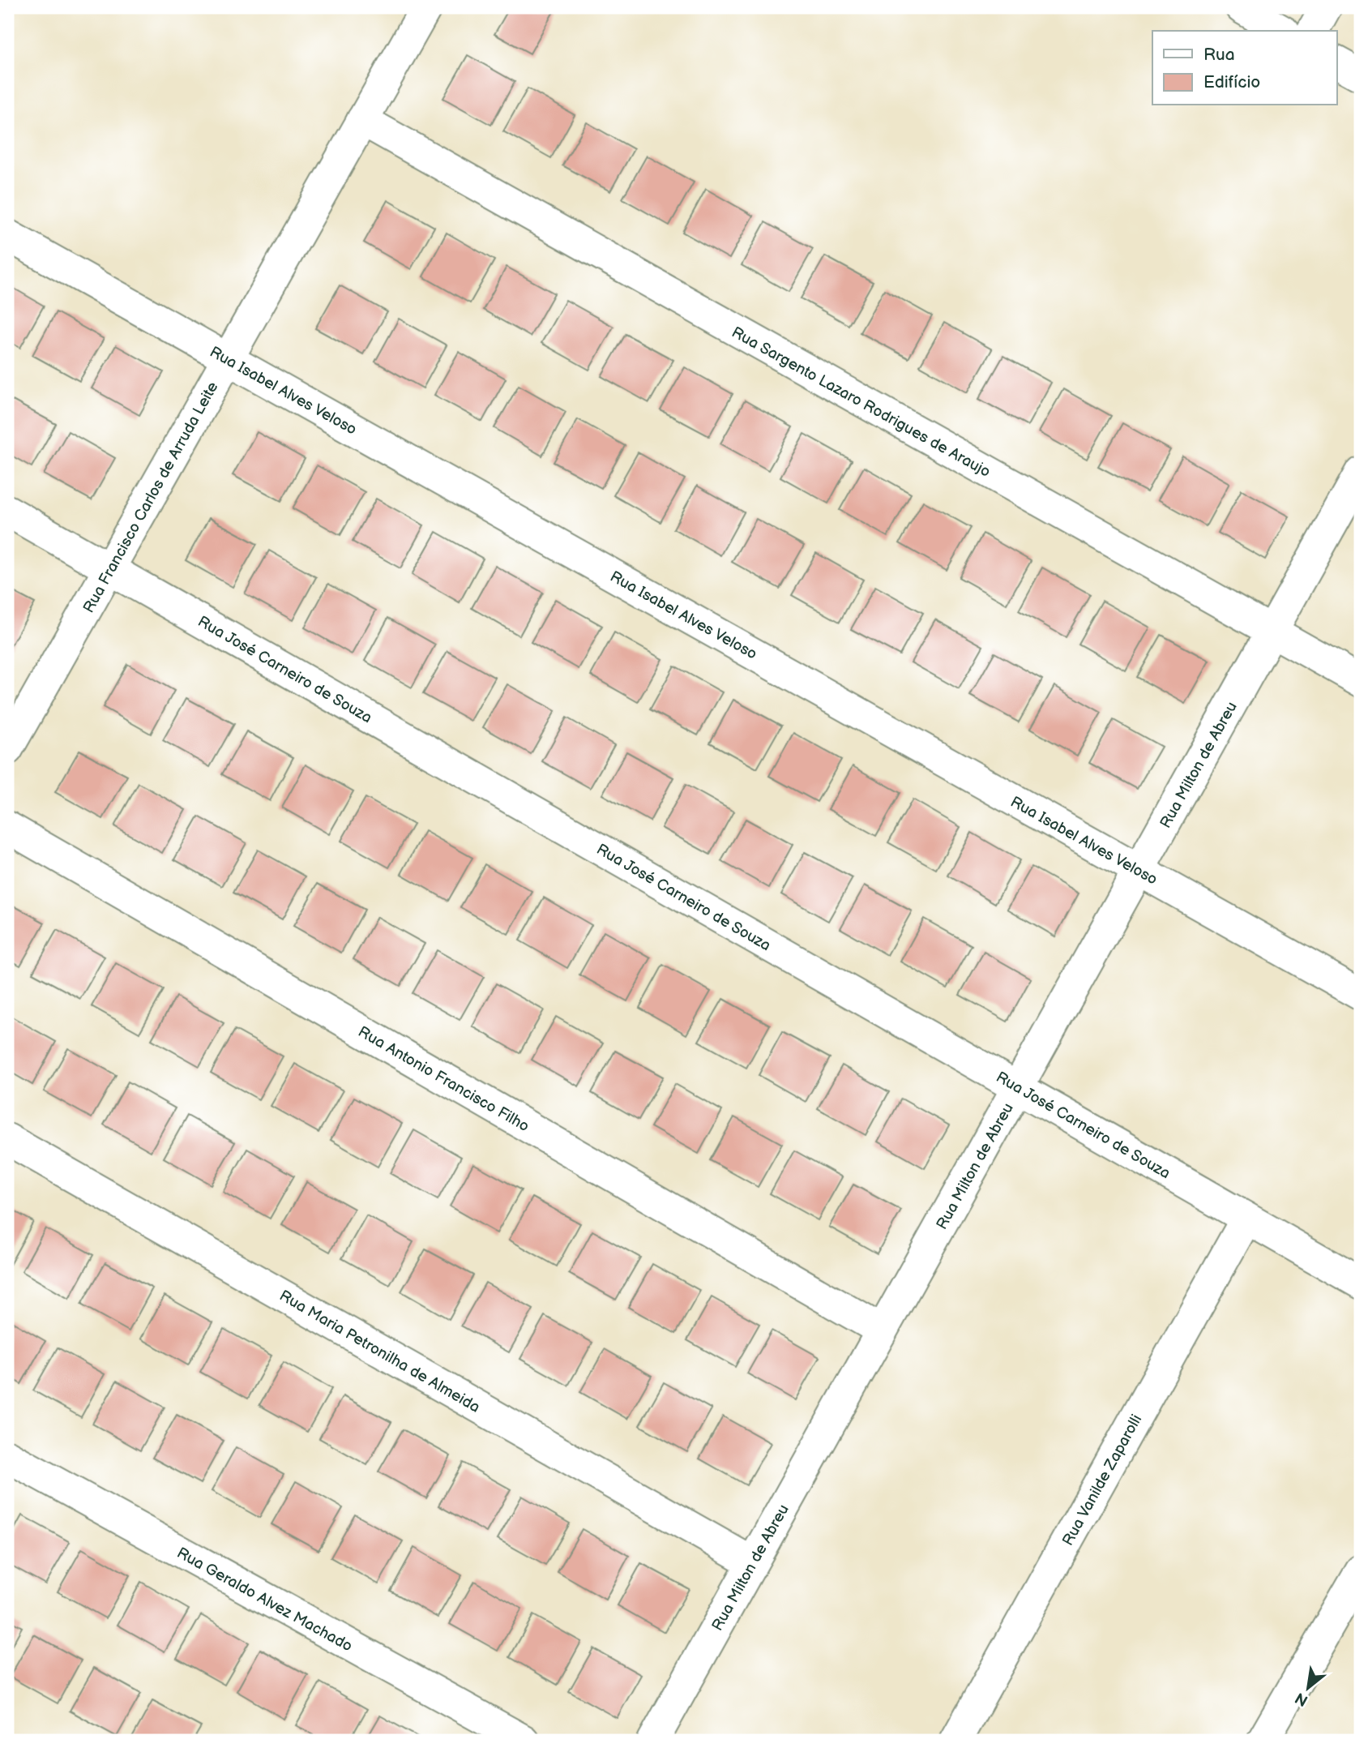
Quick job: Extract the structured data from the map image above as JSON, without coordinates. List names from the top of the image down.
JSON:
{
  "streets": {
    "street": [
      "Rua Isabel Alves Veloso",
      "Rua Sargento Lazaro Rodrigues de Araujo",
      "Rua Francisco Carlos de Arruda Leite",
      "Rua José Carneiro de Souza",
      "Rua Milton de Abreu",
      "Rua Antonio Francisco Filho",
      "Rua Maria Petronilha de Almeida",
      "Rua Vanilde Zaparolli",
      "Rua Geraldo Alvez Machado"
    ]
  },
  "crossings": [
    ["Rua Isabel Alves Veloso", "Rua Francisco Carlos de Arruda Leite"],
    ["Rua Isabel Alves Veloso", "Rua Milton de Abreu"],
    ["Rua Sargento Lazaro Rodrigues de Araujo", "Rua Francisco Carlos de Arruda Leite"],
    ["Rua Sargento Lazaro Rodrigues de Araujo", "Rua Milton de Abreu"],
    ["Rua Francisco Carlos de Arruda Leite", "Rua José Carneiro de Souza"],
    ["Rua José Carneiro de Souza", "Rua Milton de Abreu"],
    ["Rua José Carneiro de Souza", "Rua Vanilde Zaparolli"],
    ["Rua Milton de Abreu", "Rua Antonio Francisco Filho"],
    ["Rua Milton de Abreu", "Rua Maria Petronilha de Almeida"]
  ],
  "legend": ["Rua", "Edifício"],
  "north": "bottom left"
}
